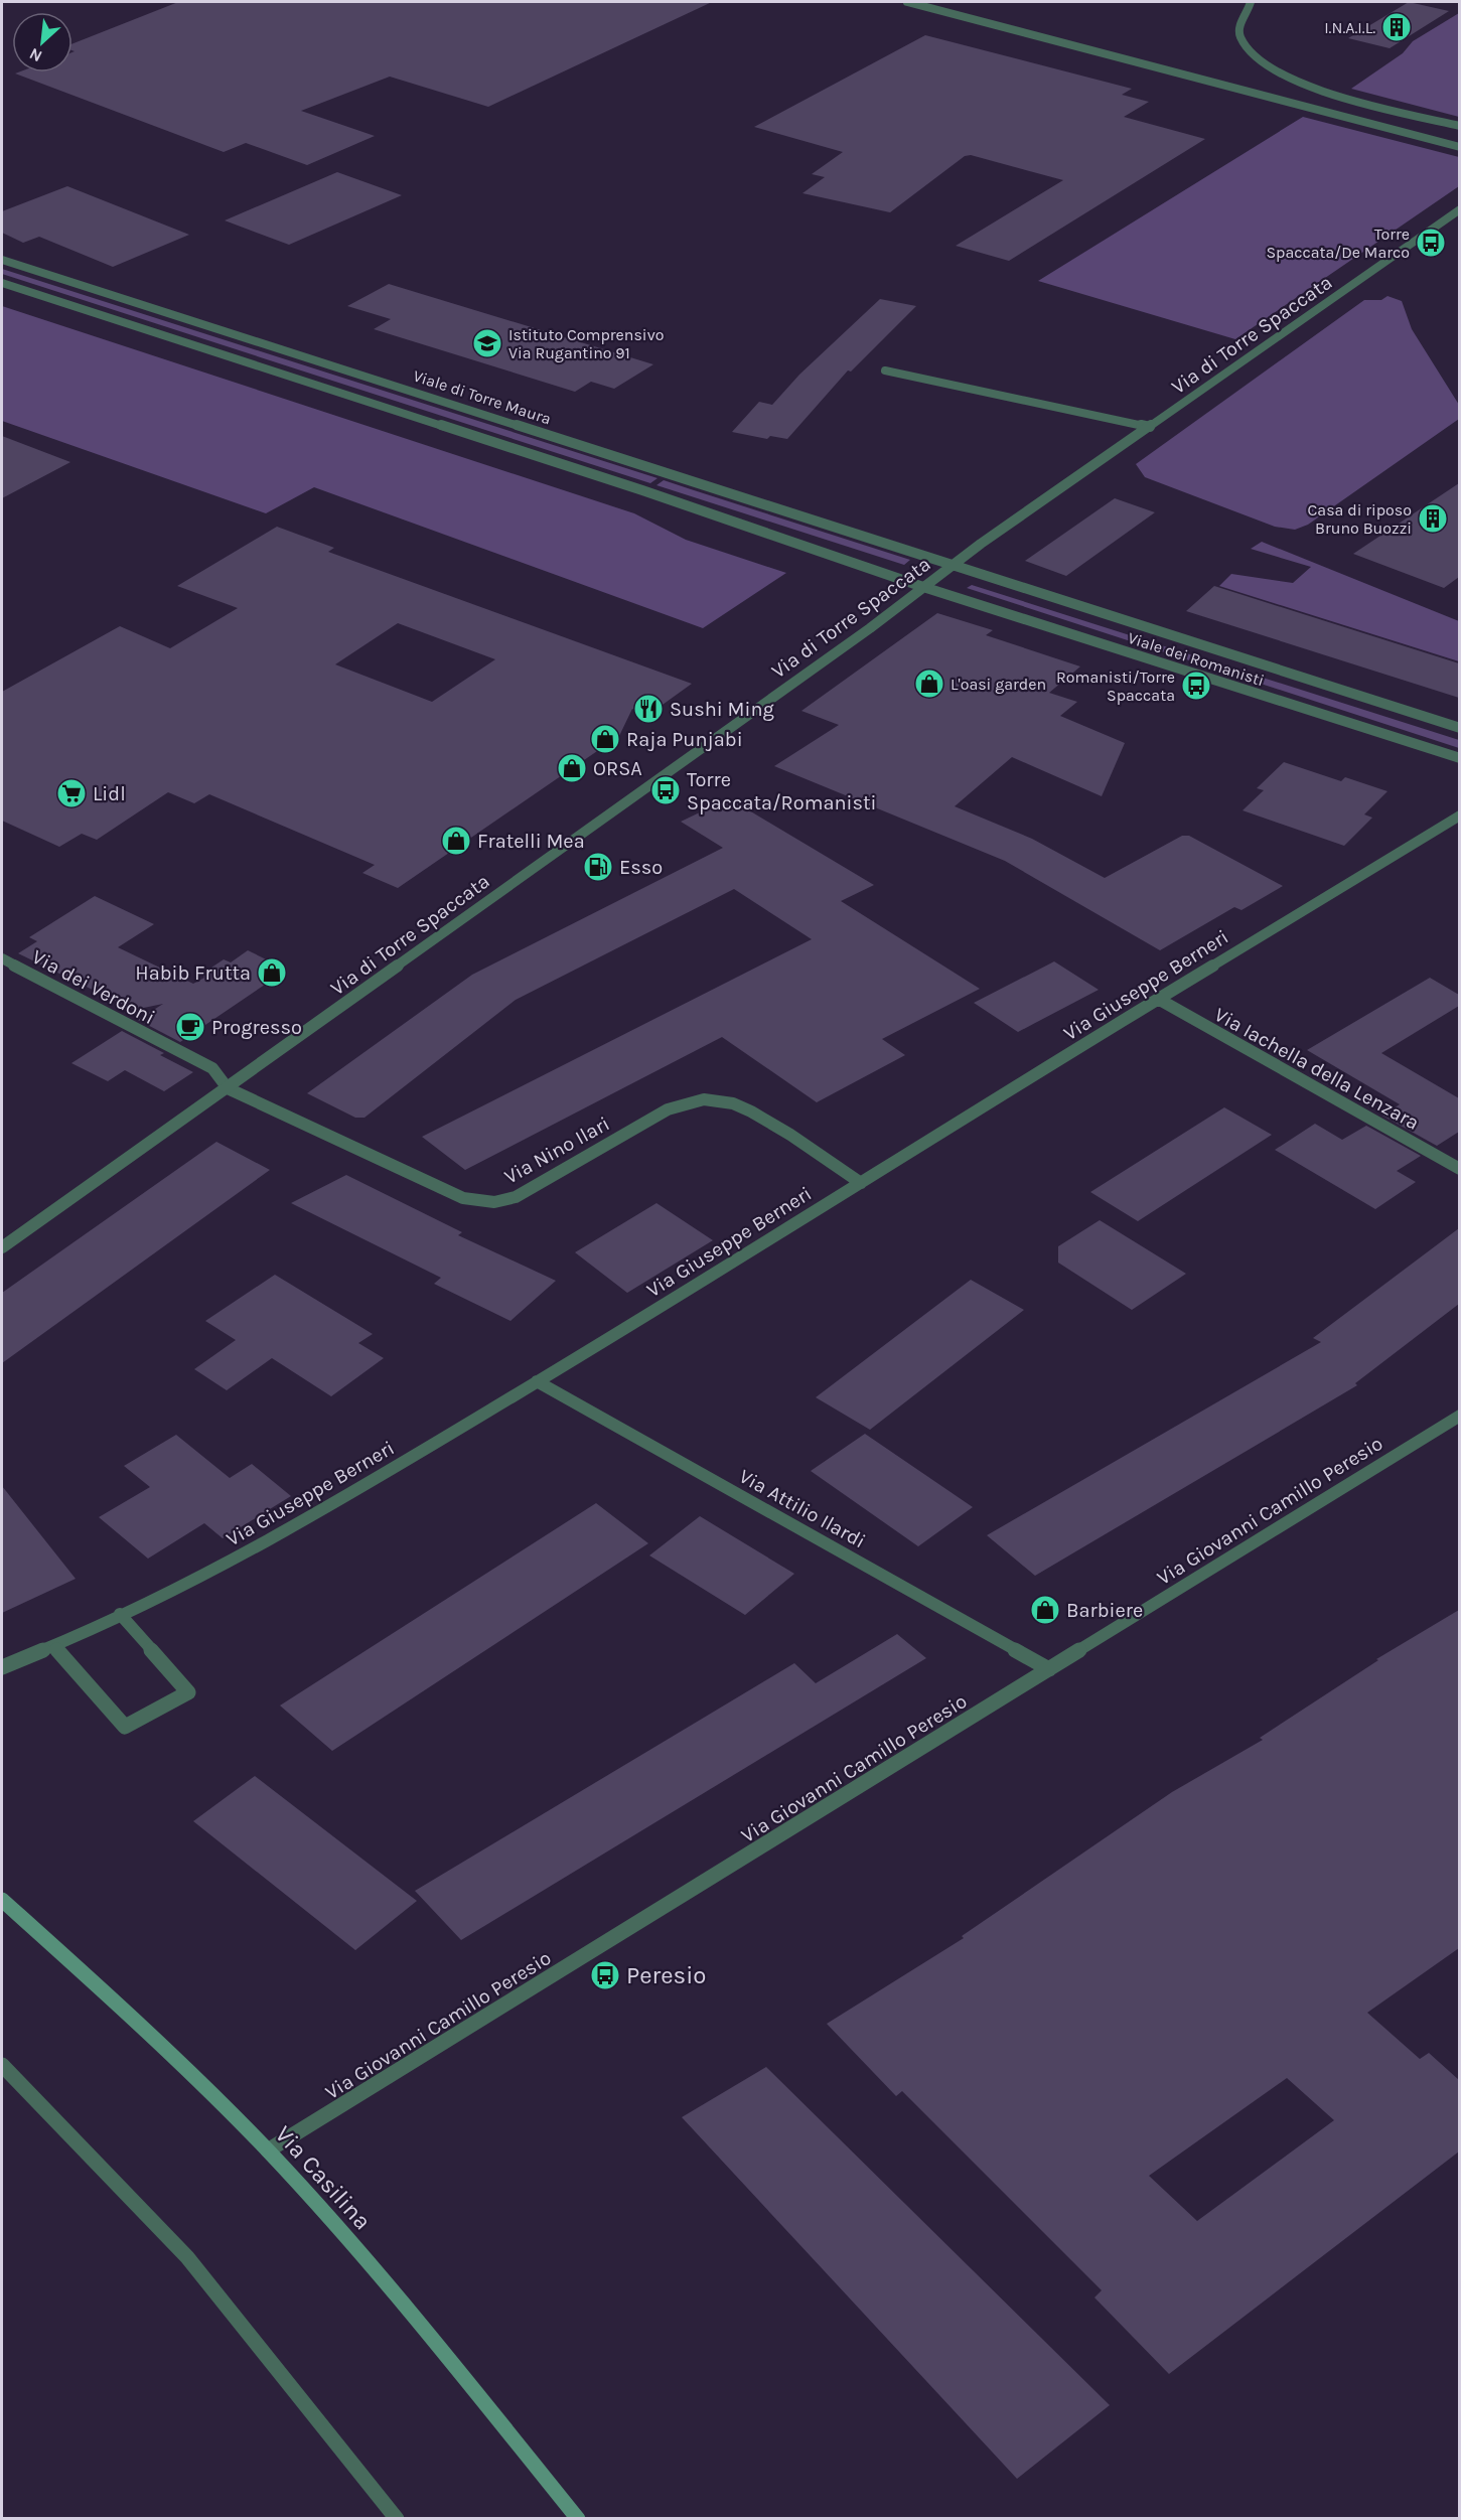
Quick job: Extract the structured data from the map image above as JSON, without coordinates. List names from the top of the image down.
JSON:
{
  "streets": {
    "main road": ["Via Casilina"],
    "street": [
      "Via di Torre Spaccata",
      "Viale di Torre Maura",
      "Viale dei Romanisti",
      "Via Giuseppe Berneri",
      "Via dei Verdoni",
      "Via Iachella della Lenzara",
      "Via Nino Ilari",
      "Via Attilio Ilardi",
      "Via Giovanni Camillo Peresio"
    ]
  },
  "crossings": [
    ["Via di Torre Spaccata", "Viale di Torre Maura"],
    ["Via di Torre Spaccata", "Viale dei Romanisti"],
    ["Via di Torre Spaccata", "Via dei Verdoni"],
    ["Via di Torre Spaccata", "Via Nino Ilari"],
    ["Viale di Torre Maura", "Viale dei Romanisti"],
    ["Via Giuseppe Berneri", "Via Iachella della Lenzara"],
    ["Via Giuseppe Berneri", "Via Nino Ilari"],
    ["Via Giuseppe Berneri", "Via Attilio Ilardi"],
    ["Via dei Verdoni", "Via Nino Ilari"],
    ["Via Attilio Ilardi", "Via Giovanni Camillo Peresio"],
    ["Via Giovanni Camillo Peresio", "Via Casilina"]
  ],
  "places": {
    "building": ["I.N.A.I.L.", "Casa di riposo Bruno Buozzi"],
    "bus stop": [
      "Torre Spaccata/De Marco",
      "Romanisti/Torre Spaccata",
      "Torre Spaccata/Romanisti",
      "Peresio"
    ],
    "school or university": ["Istituto Comprensivo Via Rugantino 91"],
    "shop": [
      "L'oasi garden",
      "Raja Punjabi",
      "ORSA",
      "Fratelli Mea",
      "Habib Frutta",
      "Barbiere"
    ],
    "restaurant": ["Sushi Ming"],
    "supermarket": ["Lidl"],
    "fuel station": ["Esso"],
    "cafe": ["Progresso"]
  },
  "north": "bottom left"
}
